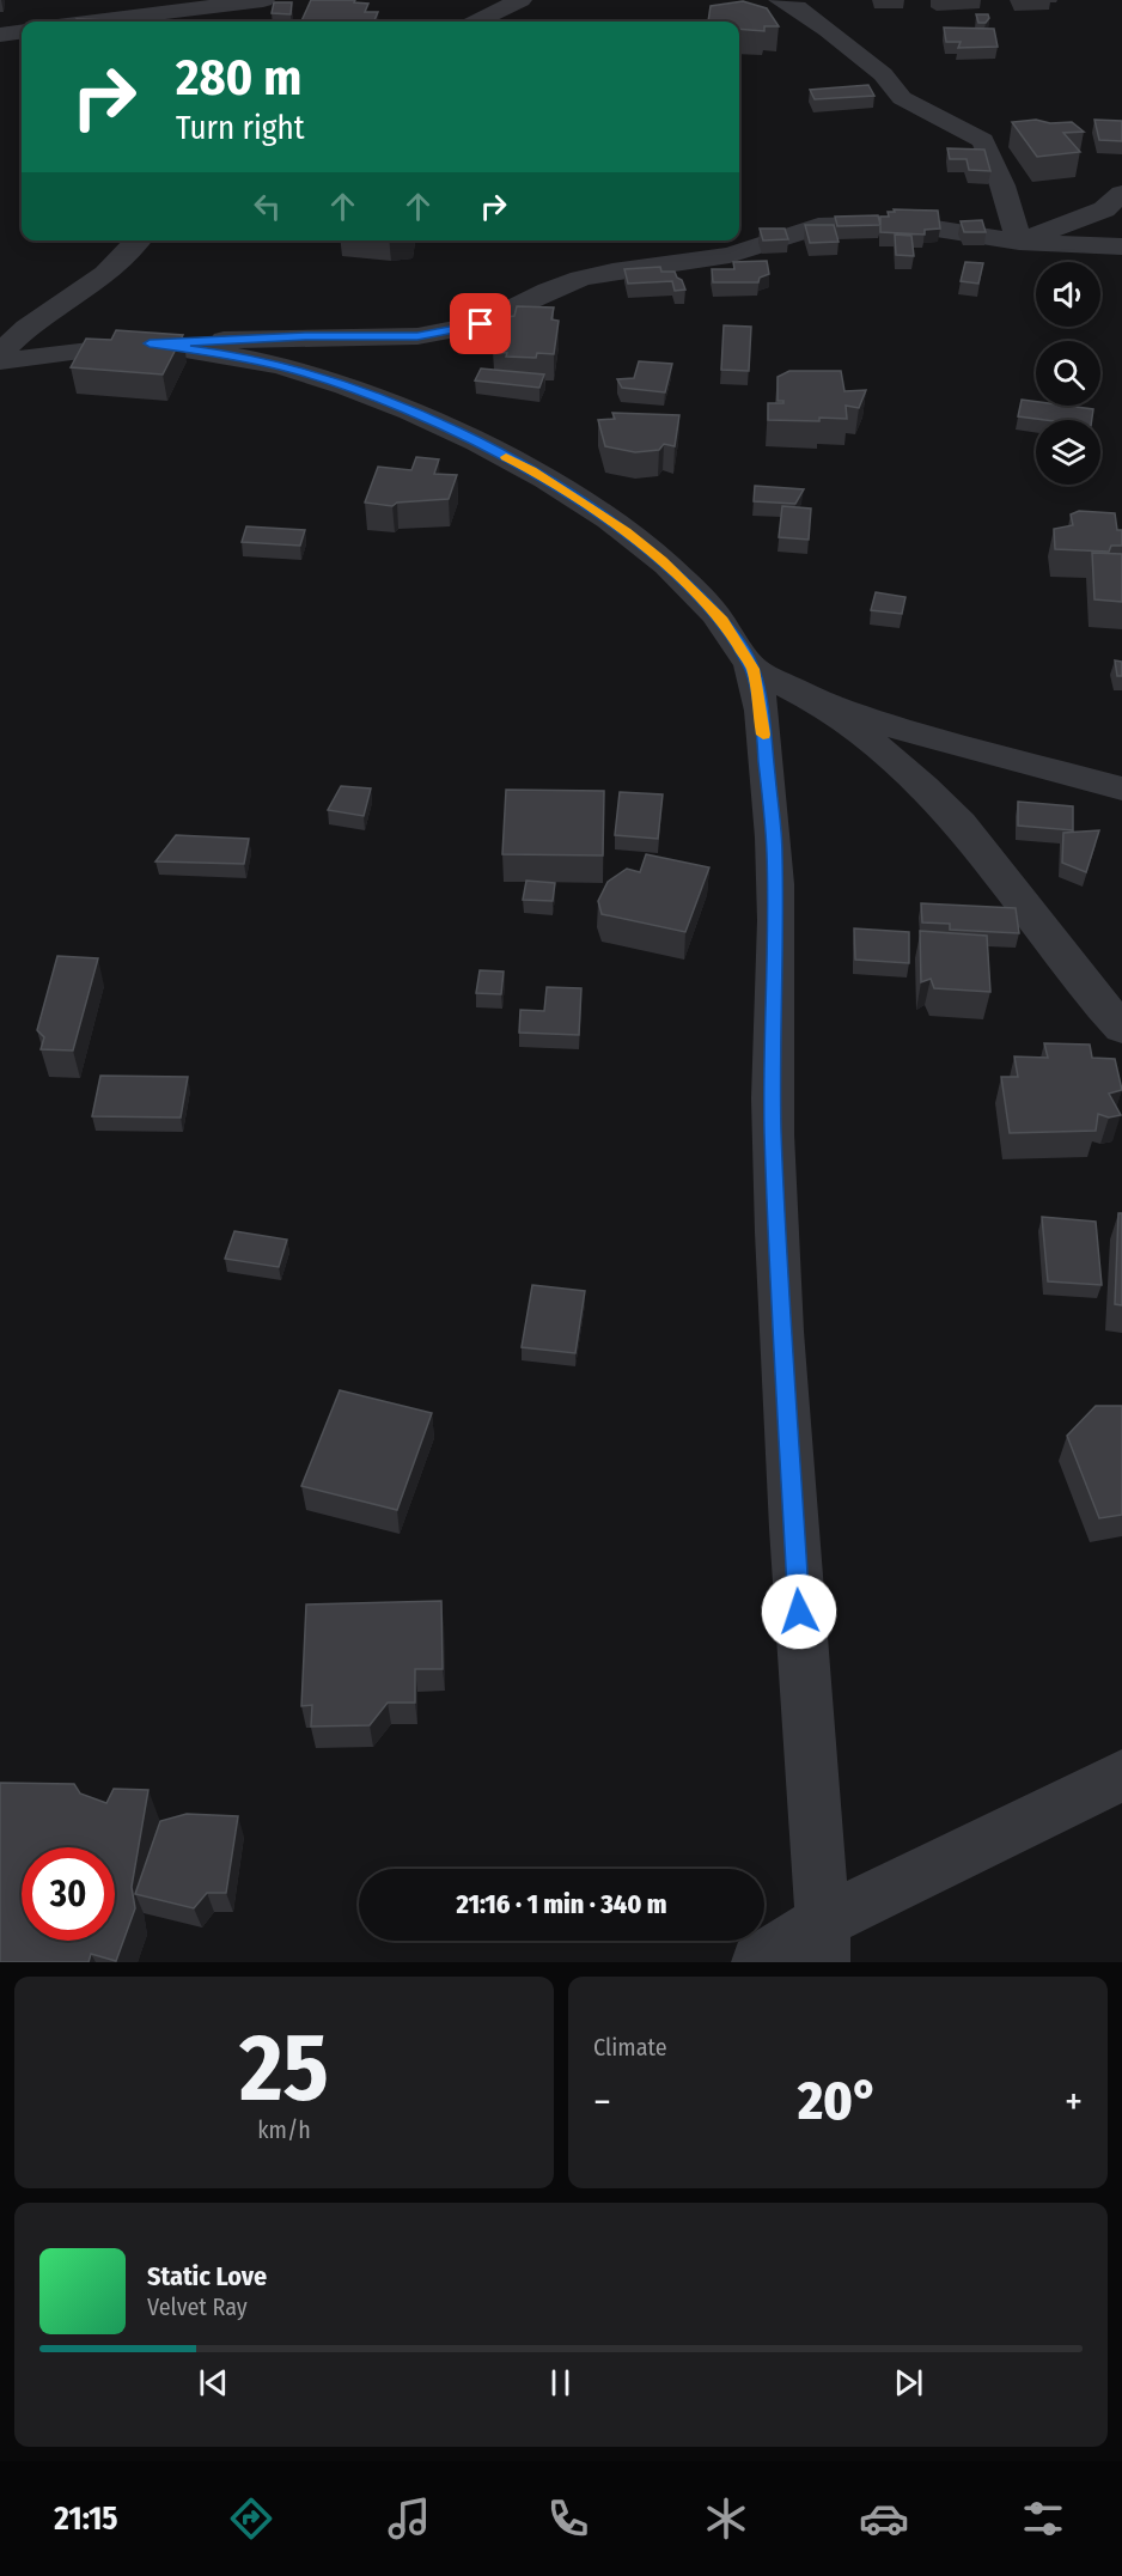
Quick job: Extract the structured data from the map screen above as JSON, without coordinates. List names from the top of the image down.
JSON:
{
  "page": {
    "turn": ["280 m", "Turn right"],
    "limit": "30",
    "trip": "21:16 · 1 min · 340 m",
    "tile": [
      ["25", "km/h"],
      "Climate"
    ],
    "heat": ["−", "20°", "+"],
    "song": ["Static Love", "Velvet Ray"],
    "tabs": "21:15"
  }
}
